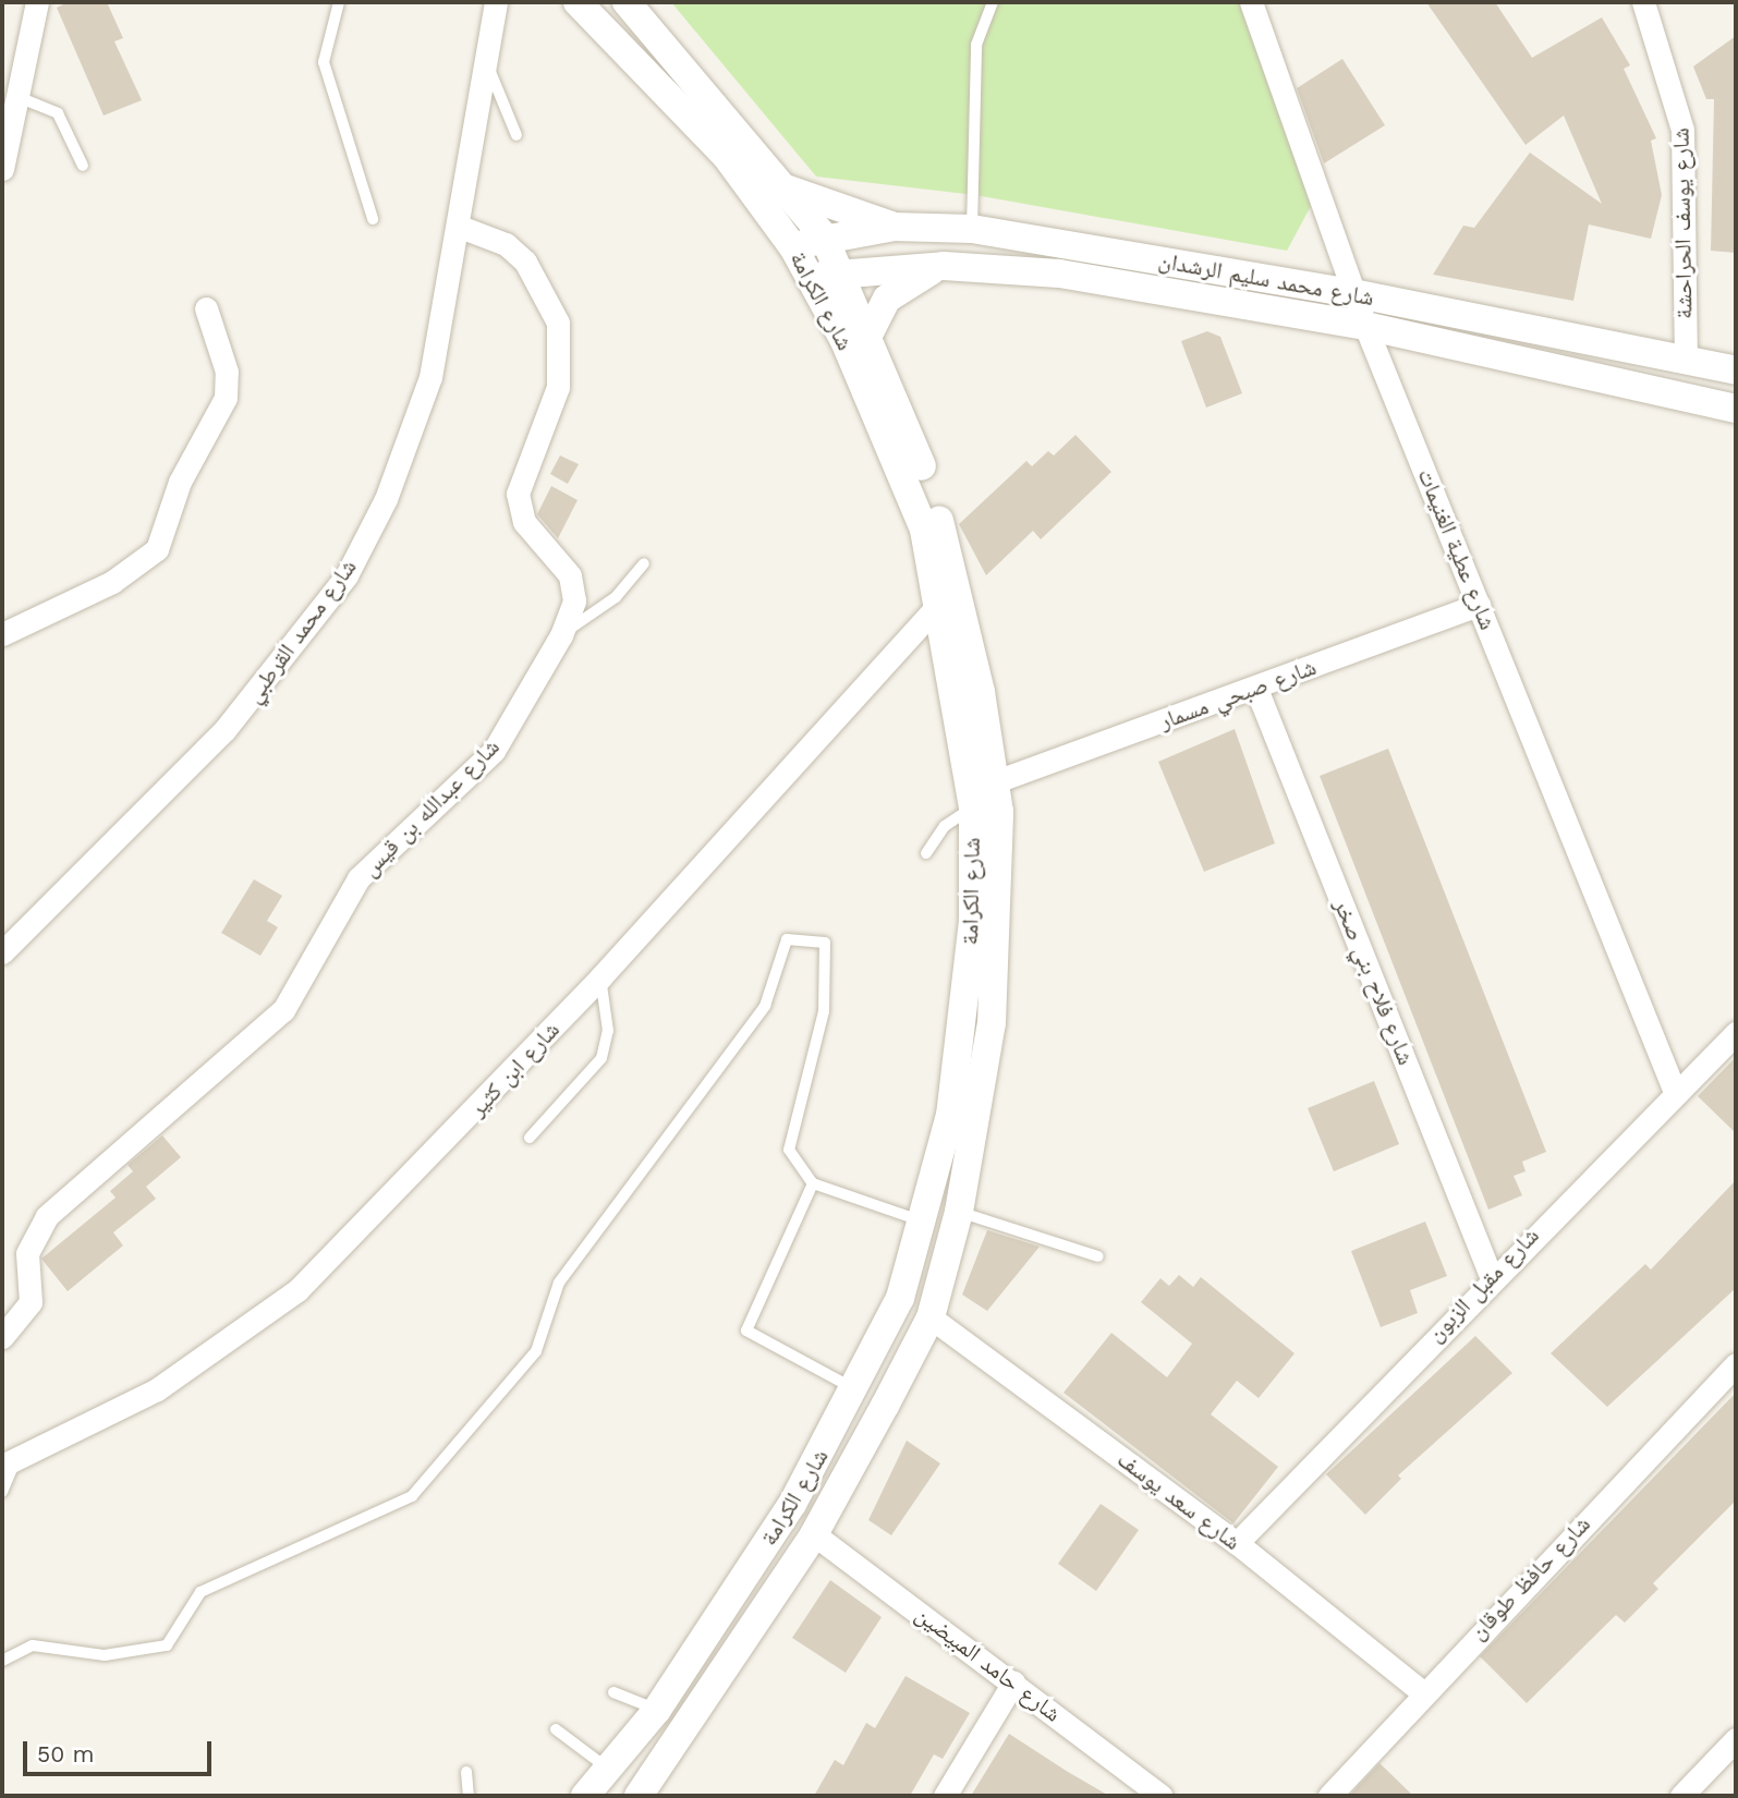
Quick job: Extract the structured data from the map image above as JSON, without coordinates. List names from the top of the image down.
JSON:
{
  "streets": {
    "street": [
      "شارع يوسف الحراحشة",
      "شارع محمد سليم الرشدان",
      "شارع الكرامة",
      "شارع عطية الغنيمات",
      "شارع محمد القرطبي",
      "شارع صبحي مسمار",
      "شارع عبدالله بن قيس",
      "شارع فلاح بني صخر",
      "شارع ابن كثير",
      "شارع مقبل الزبون",
      "شارع سعد يوسف",
      "شارع حافظ طوقان",
      "شارع حامد المبيضين"
    ]
  },
  "crossings": [
    ["شارع يوسف الحراحشة", "شارع محمد سليم الرشدان"],
    ["شارع محمد سليم الرشدان", "شارع الكرامة"],
    ["شارع محمد سليم الرشدان", "شارع عطية الغنيمات"],
    ["شارع الكرامة", "شارع صبحي مسمار"],
    ["شارع الكرامة", "شارع ابن كثير"],
    ["شارع الكرامة", "شارع سعد يوسف"],
    ["شارع الكرامة", "شارع حامد المبيضين"],
    ["شارع عطية الغنيمات", "شارع صبحي مسمار"],
    ["شارع عطية الغنيمات", "شارع مقبل الزبون"],
    ["شارع محمد القرطبي", "شارع عبدالله بن قيس"],
    ["شارع صبحي مسمار", "شارع فلاح بني صخر"],
    ["شارع فلاح بني صخر", "شارع مقبل الزبون"],
    ["شارع مقبل الزبون", "شارع سعد يوسف"],
    ["شارع سعد يوسف", "شارع حافظ طوقان"]
  ],
  "scale_bar": "50 m"
}
